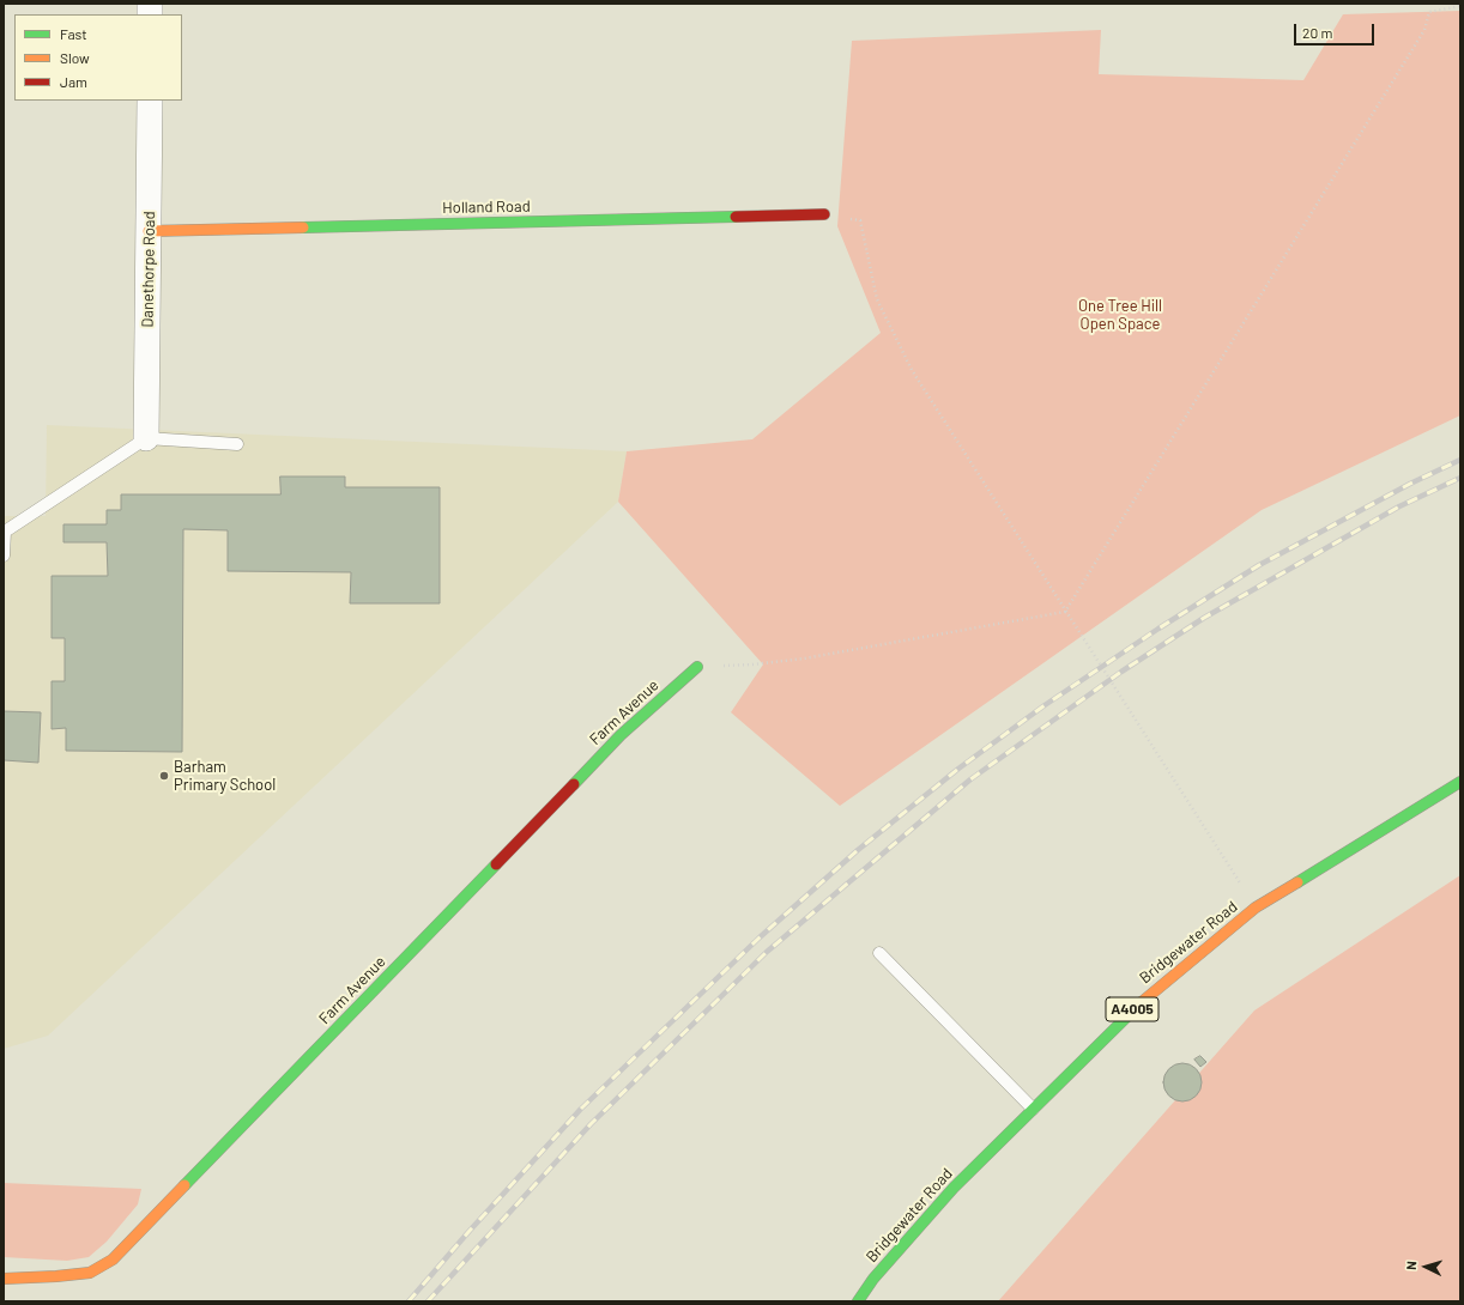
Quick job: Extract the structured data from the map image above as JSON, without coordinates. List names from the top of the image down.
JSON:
{
  "streets": {
    "street": [
      "Holland Road",
      "Danethorpe Road",
      "Farm Avenue",
      "Bridgewater Road",
      "A4005"
    ]
  },
  "crossings": [
    ["Holland Road", "Danethorpe Road"]
  ],
  "parks": ["One Tree Hill Open Space"],
  "places": ["Barham Primary School"],
  "legend": ["Fast", "Slow", "Jam"],
  "scale_bar": "20 m",
  "north": "left"
}
